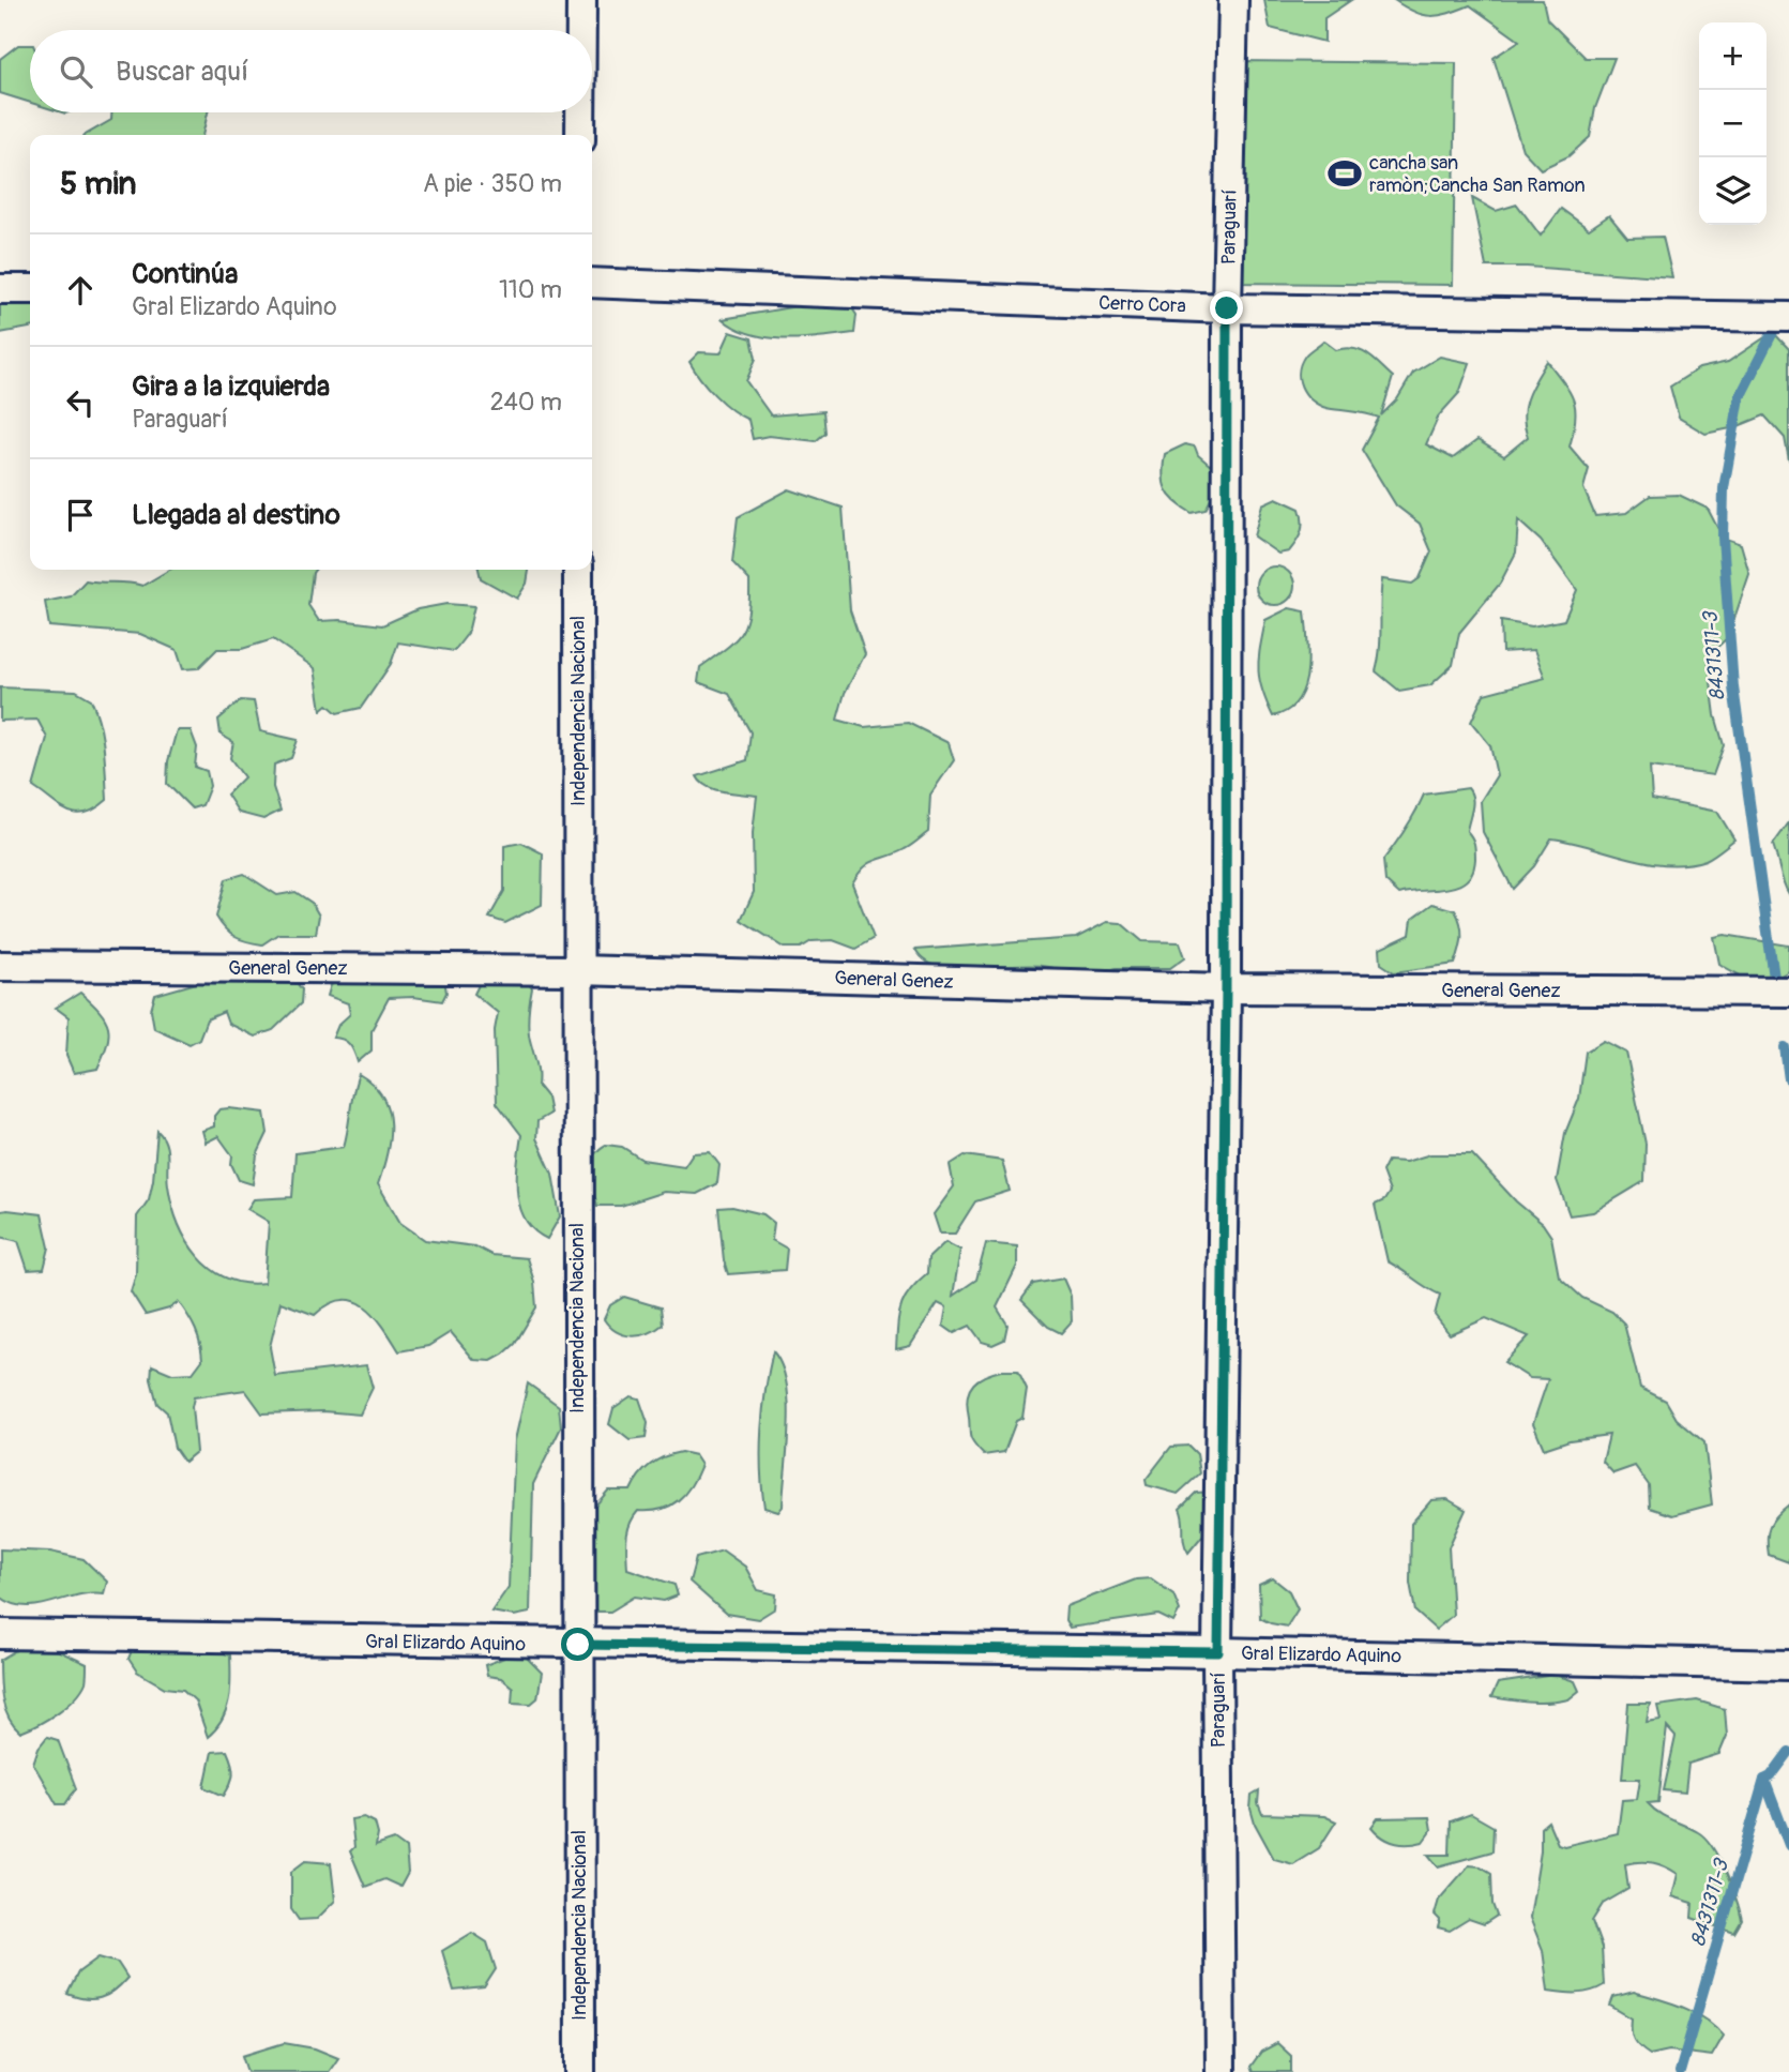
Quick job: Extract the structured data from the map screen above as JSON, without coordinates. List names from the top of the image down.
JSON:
{
  "streets": {
    "street": [
      "Paraguarí",
      "Cerro Cora",
      "Independencia Nacional",
      "General Genez",
      "Gral Elizardo Aquino"
    ]
  },
  "crossings": [
    ["Paraguarí", "Cerro Cora"],
    ["Paraguarí", "General Genez"],
    ["Paraguarí", "Gral Elizardo Aquino"],
    ["Independencia Nacional", "General Genez"],
    ["Independencia Nacional", "Gral Elizardo Aquino"]
  ],
  "water": ["8431311-3"],
  "places": {
    "sports": ["cancha san ramòn;Cancha San Ramon"]
  },
  "page": {
    "map_buttons": ["+", "−"],
    "search": "Buscar aquí",
    "heading": ["5 min", "A pie · 350 m"],
    "list": [
      ["Continúa", "Gral Elizardo Aquino", "110 m"],
      ["Gira a la izquierda", "Paraguarí", "240 m"],
      "Llegada al destino"
    ]
  }
}
